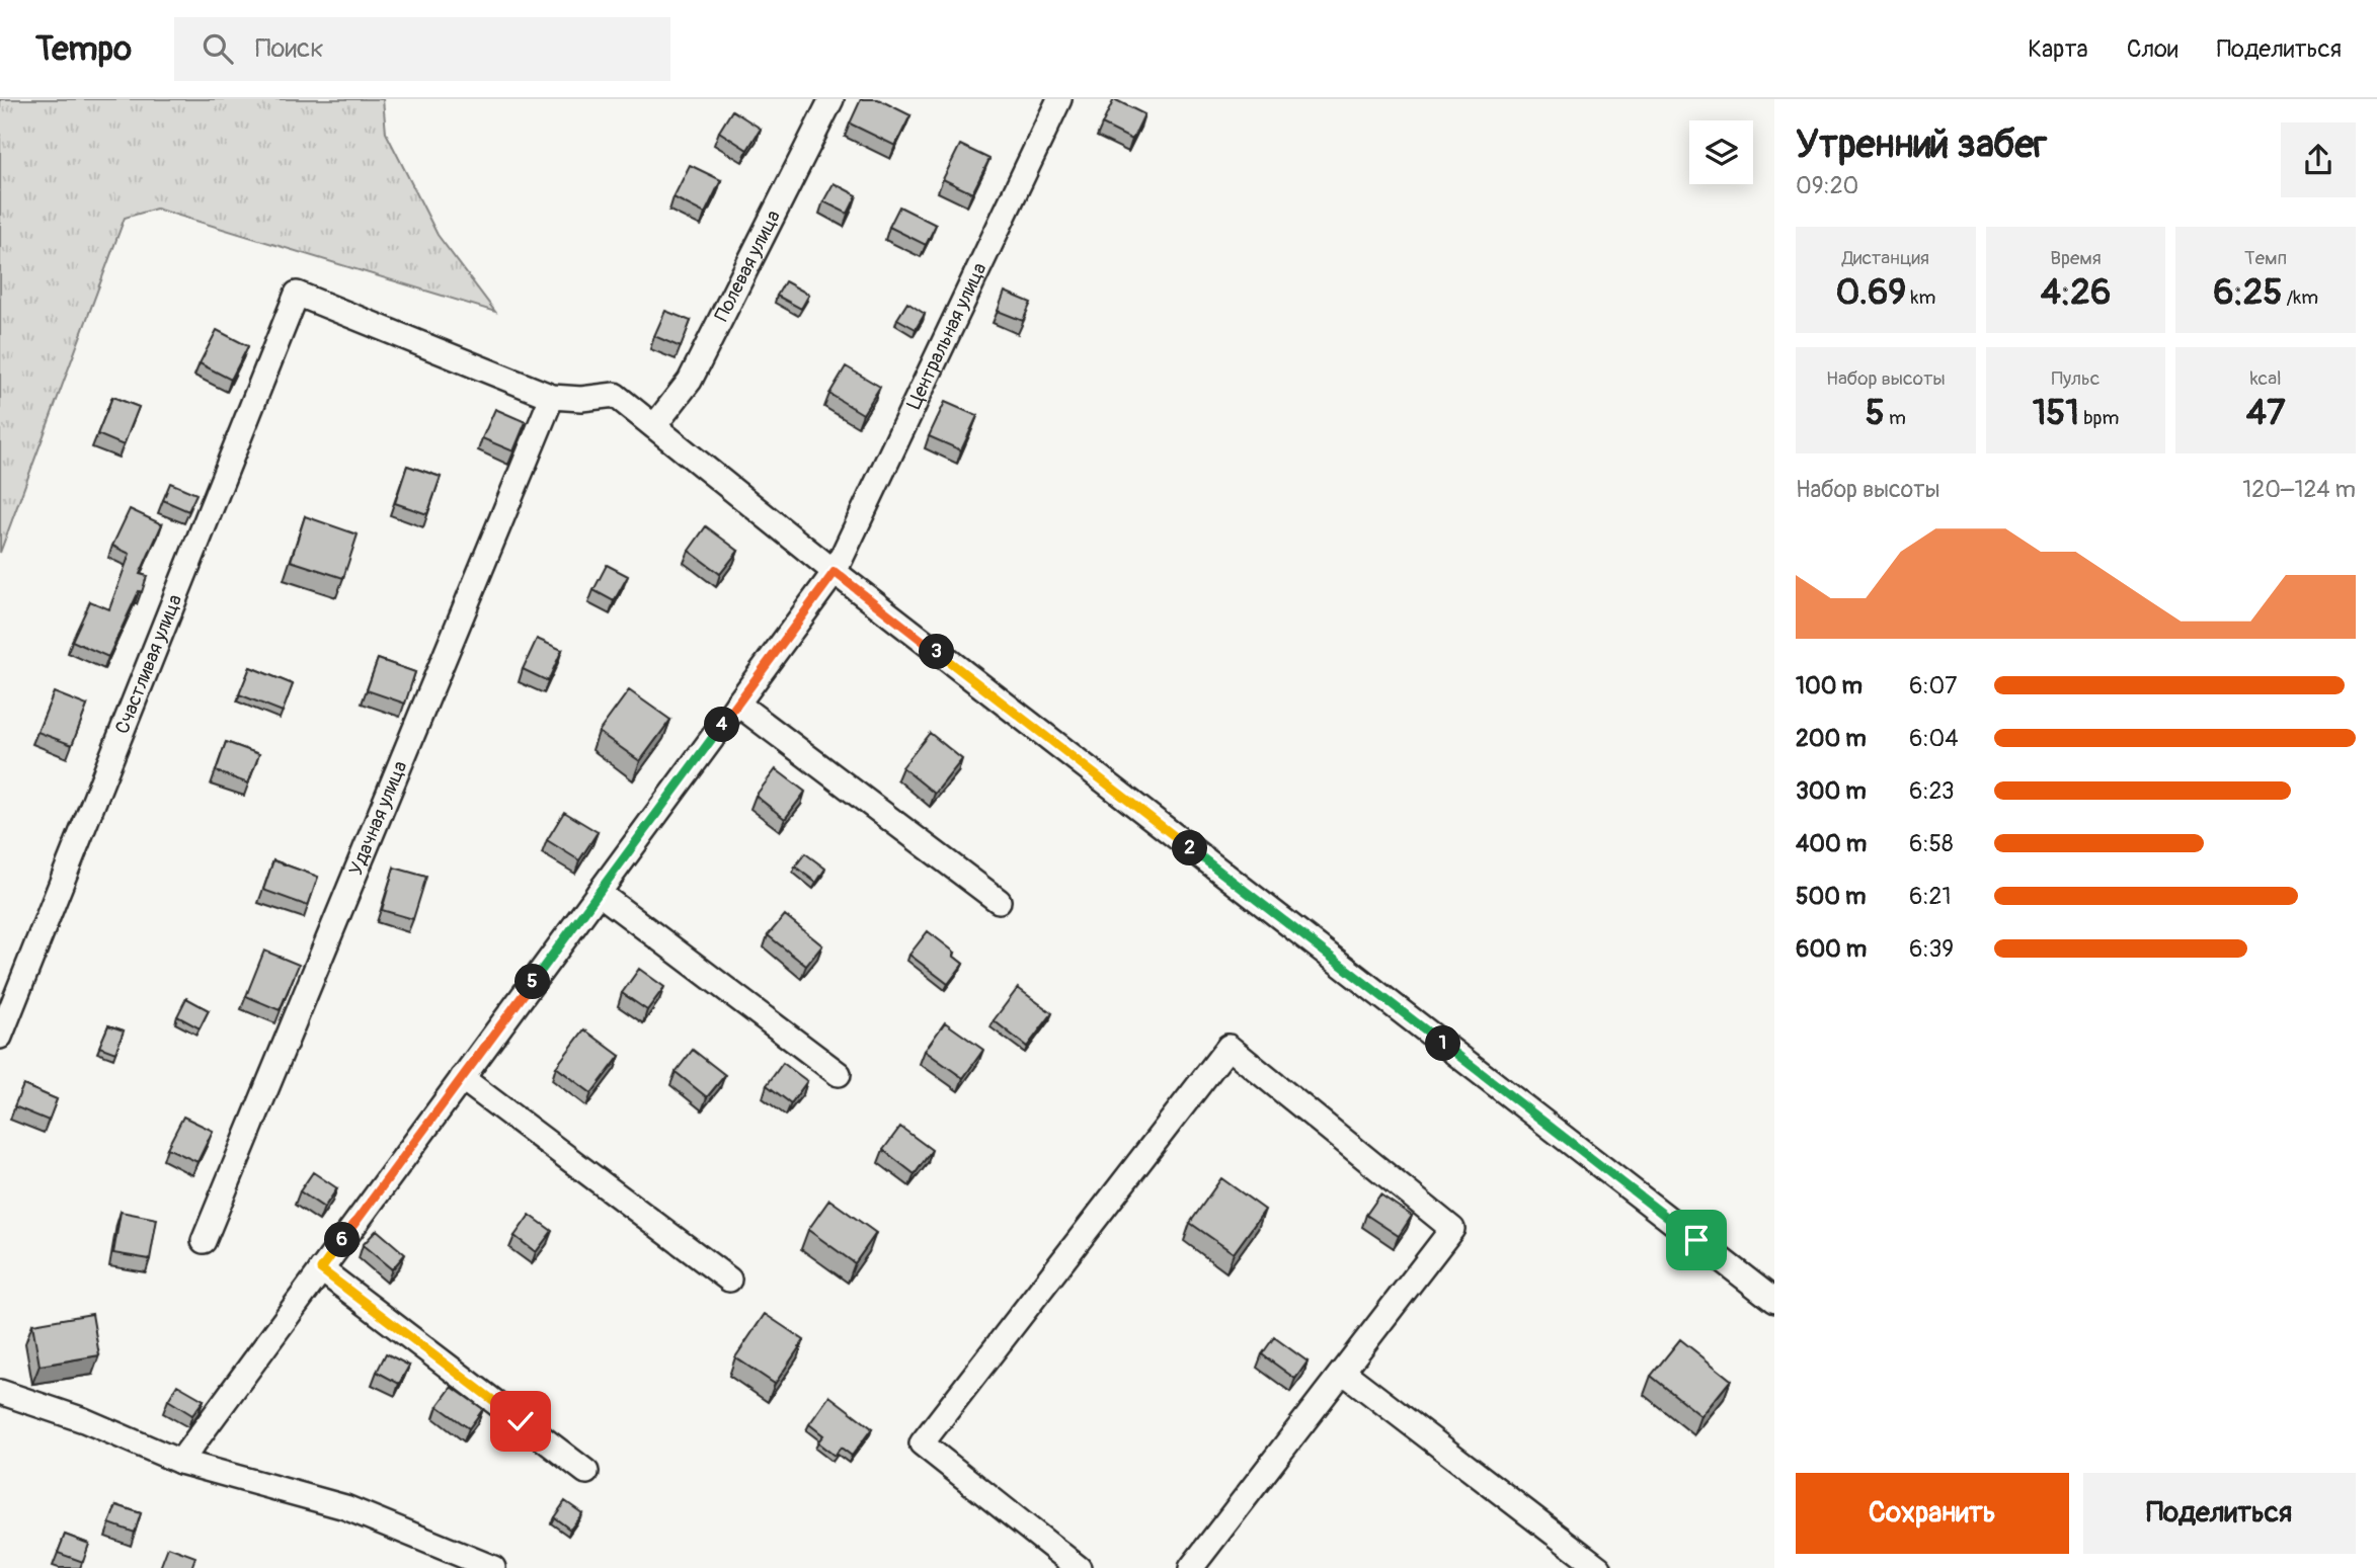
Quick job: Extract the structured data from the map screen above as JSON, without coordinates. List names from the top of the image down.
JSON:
{
  "streets": {
    "street": [
      "Полевая улица",
      "Центральная улица",
      "Счастливая улица",
      "Удачная улица"
    ]
  },
  "crossings": [
    ["Счастливая улица", "Удачная улица"]
  ],
  "page": {
    "header": "Tempo",
    "search": "Поиск",
    "nav": ["Карта", "Слои", "Поделиться"],
    "heading": ["Утренний забег", "09:20"],
    "stats": [
      ["Дистанция", "0.69 km"],
      ["Время", "4:26"],
      ["Темп", "6:25 /km"],
      ["Набор высоты", "5 m"],
      ["Пульс", "151 bpm"],
      ["kcal", "47"]
    ],
    "chart": ["Набор высоты", "120–124 m"],
    "pins": [
      "3",
      "4",
      "2",
      "5",
      "1",
      "6"
    ],
    "list": [
      {
        "name": "100 m",
        "note": "6:07"
      },
      {
        "name": "200 m",
        "note": "6:04"
      },
      {
        "name": "300 m",
        "note": "6:23"
      },
      {
        "name": "400 m",
        "note": "6:58"
      },
      {
        "name": "500 m",
        "note": "6:21"
      },
      {
        "name": "600 m",
        "note": "6:39"
      }
    ],
    "buttons": ["Сохранить", "Поделиться"]
  }
}
